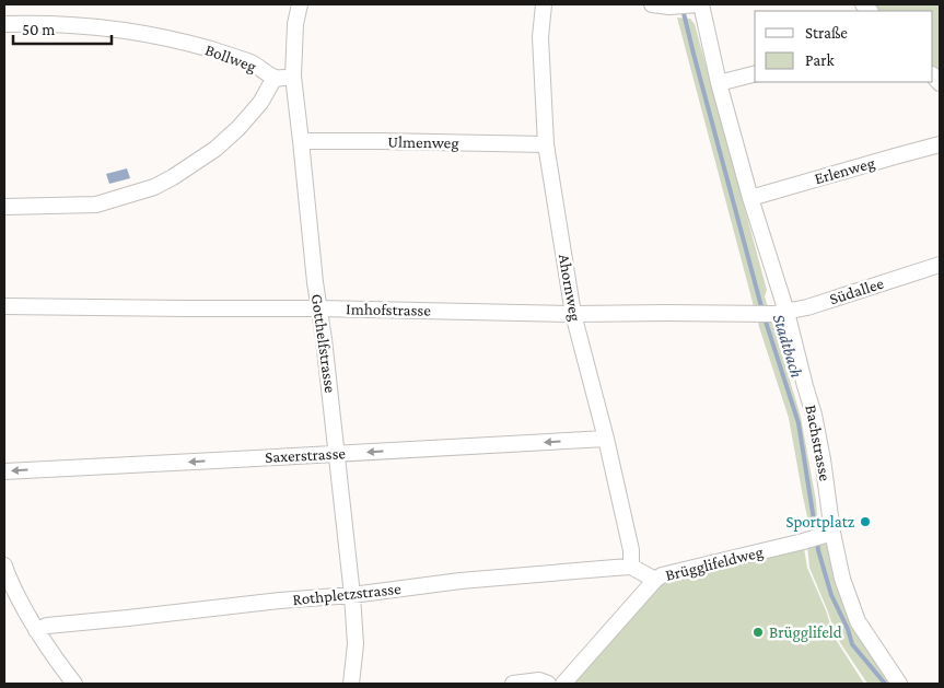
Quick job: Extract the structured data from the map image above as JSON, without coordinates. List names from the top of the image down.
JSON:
{
  "streets": {
    "street": [
      "Bollweg",
      "Ulmenweg",
      "Erlenweg",
      "Ahornweg",
      "Südallee",
      "Imhofstrasse",
      "Gotthelfstrasse",
      "Bachstrasse",
      "Saxerstrasse",
      "Brügglifeldweg",
      "Rothpletzstrasse"
    ]
  },
  "crossings": [
    ["Bollweg", "Gotthelfstrasse"],
    ["Ulmenweg", "Ahornweg"],
    ["Ulmenweg", "Gotthelfstrasse"],
    ["Erlenweg", "Bachstrasse"],
    ["Ahornweg", "Imhofstrasse"],
    ["Ahornweg", "Saxerstrasse"],
    ["Ahornweg", "Rothpletzstrasse"],
    ["Südallee", "Imhofstrasse"],
    ["Südallee", "Bachstrasse"],
    ["Imhofstrasse", "Gotthelfstrasse"],
    ["Imhofstrasse", "Bachstrasse"],
    ["Gotthelfstrasse", "Saxerstrasse"],
    ["Gotthelfstrasse", "Rothpletzstrasse"],
    ["Bachstrasse", "Brügglifeldweg"]
  ],
  "one_way": ["Saxerstrasse"],
  "water": ["Stadtbach"],
  "places": ["Sportplatz", "Brügglifeld"],
  "legend": ["Straße", "Park"],
  "scale_bar": "50 m"
}
